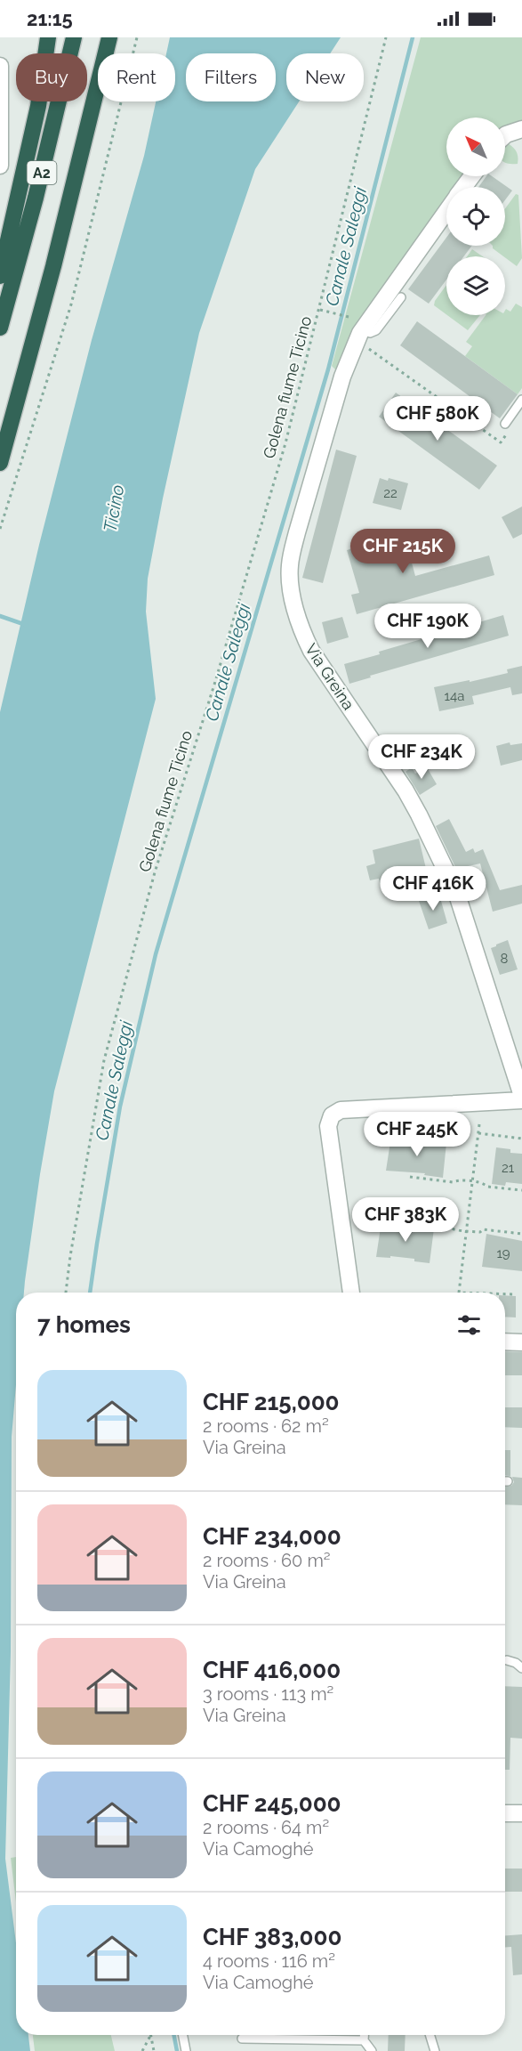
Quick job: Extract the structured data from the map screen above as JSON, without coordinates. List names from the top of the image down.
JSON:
{
  "streets": {
    "highway": ["A2"],
    "street": ["Via Greina"],
    "path": ["Golena fiume Ticino"]
  },
  "water": ["Canale Saleggi", "Ticino"],
  "house_numbers": [
    "22",
    "14a",
    "8",
    "21",
    "19"
  ],
  "north": "top left",
  "page": {
    "status": "21:15",
    "chip": [
      "Buy",
      "Rent",
      "Filters",
      "New"
    ],
    "price": [
      "CHF 580K",
      "CHF 215K",
      "CHF 190K",
      "CHF 234K",
      "CHF 416K",
      "CHF 245K",
      "CHF 383K"
    ],
    "heading": "7 homes",
    "list": [
      {
        "name": "CHF 215,000",
        "note": "2 rooms · 62 m² · Via Greina"
      },
      {
        "name": "CHF 234,000",
        "note": "2 rooms · 60 m² · Via Greina"
      },
      {
        "name": "CHF 416,000",
        "note": "3 rooms · 113 m² · Via Greina"
      },
      {
        "name": "CHF 245,000",
        "note": "2 rooms · 64 m² · Via Camoghé"
      },
      {
        "name": "CHF 383,000",
        "note": "4 rooms · 116 m² · Via Camoghé"
      }
    ]
  }
}
